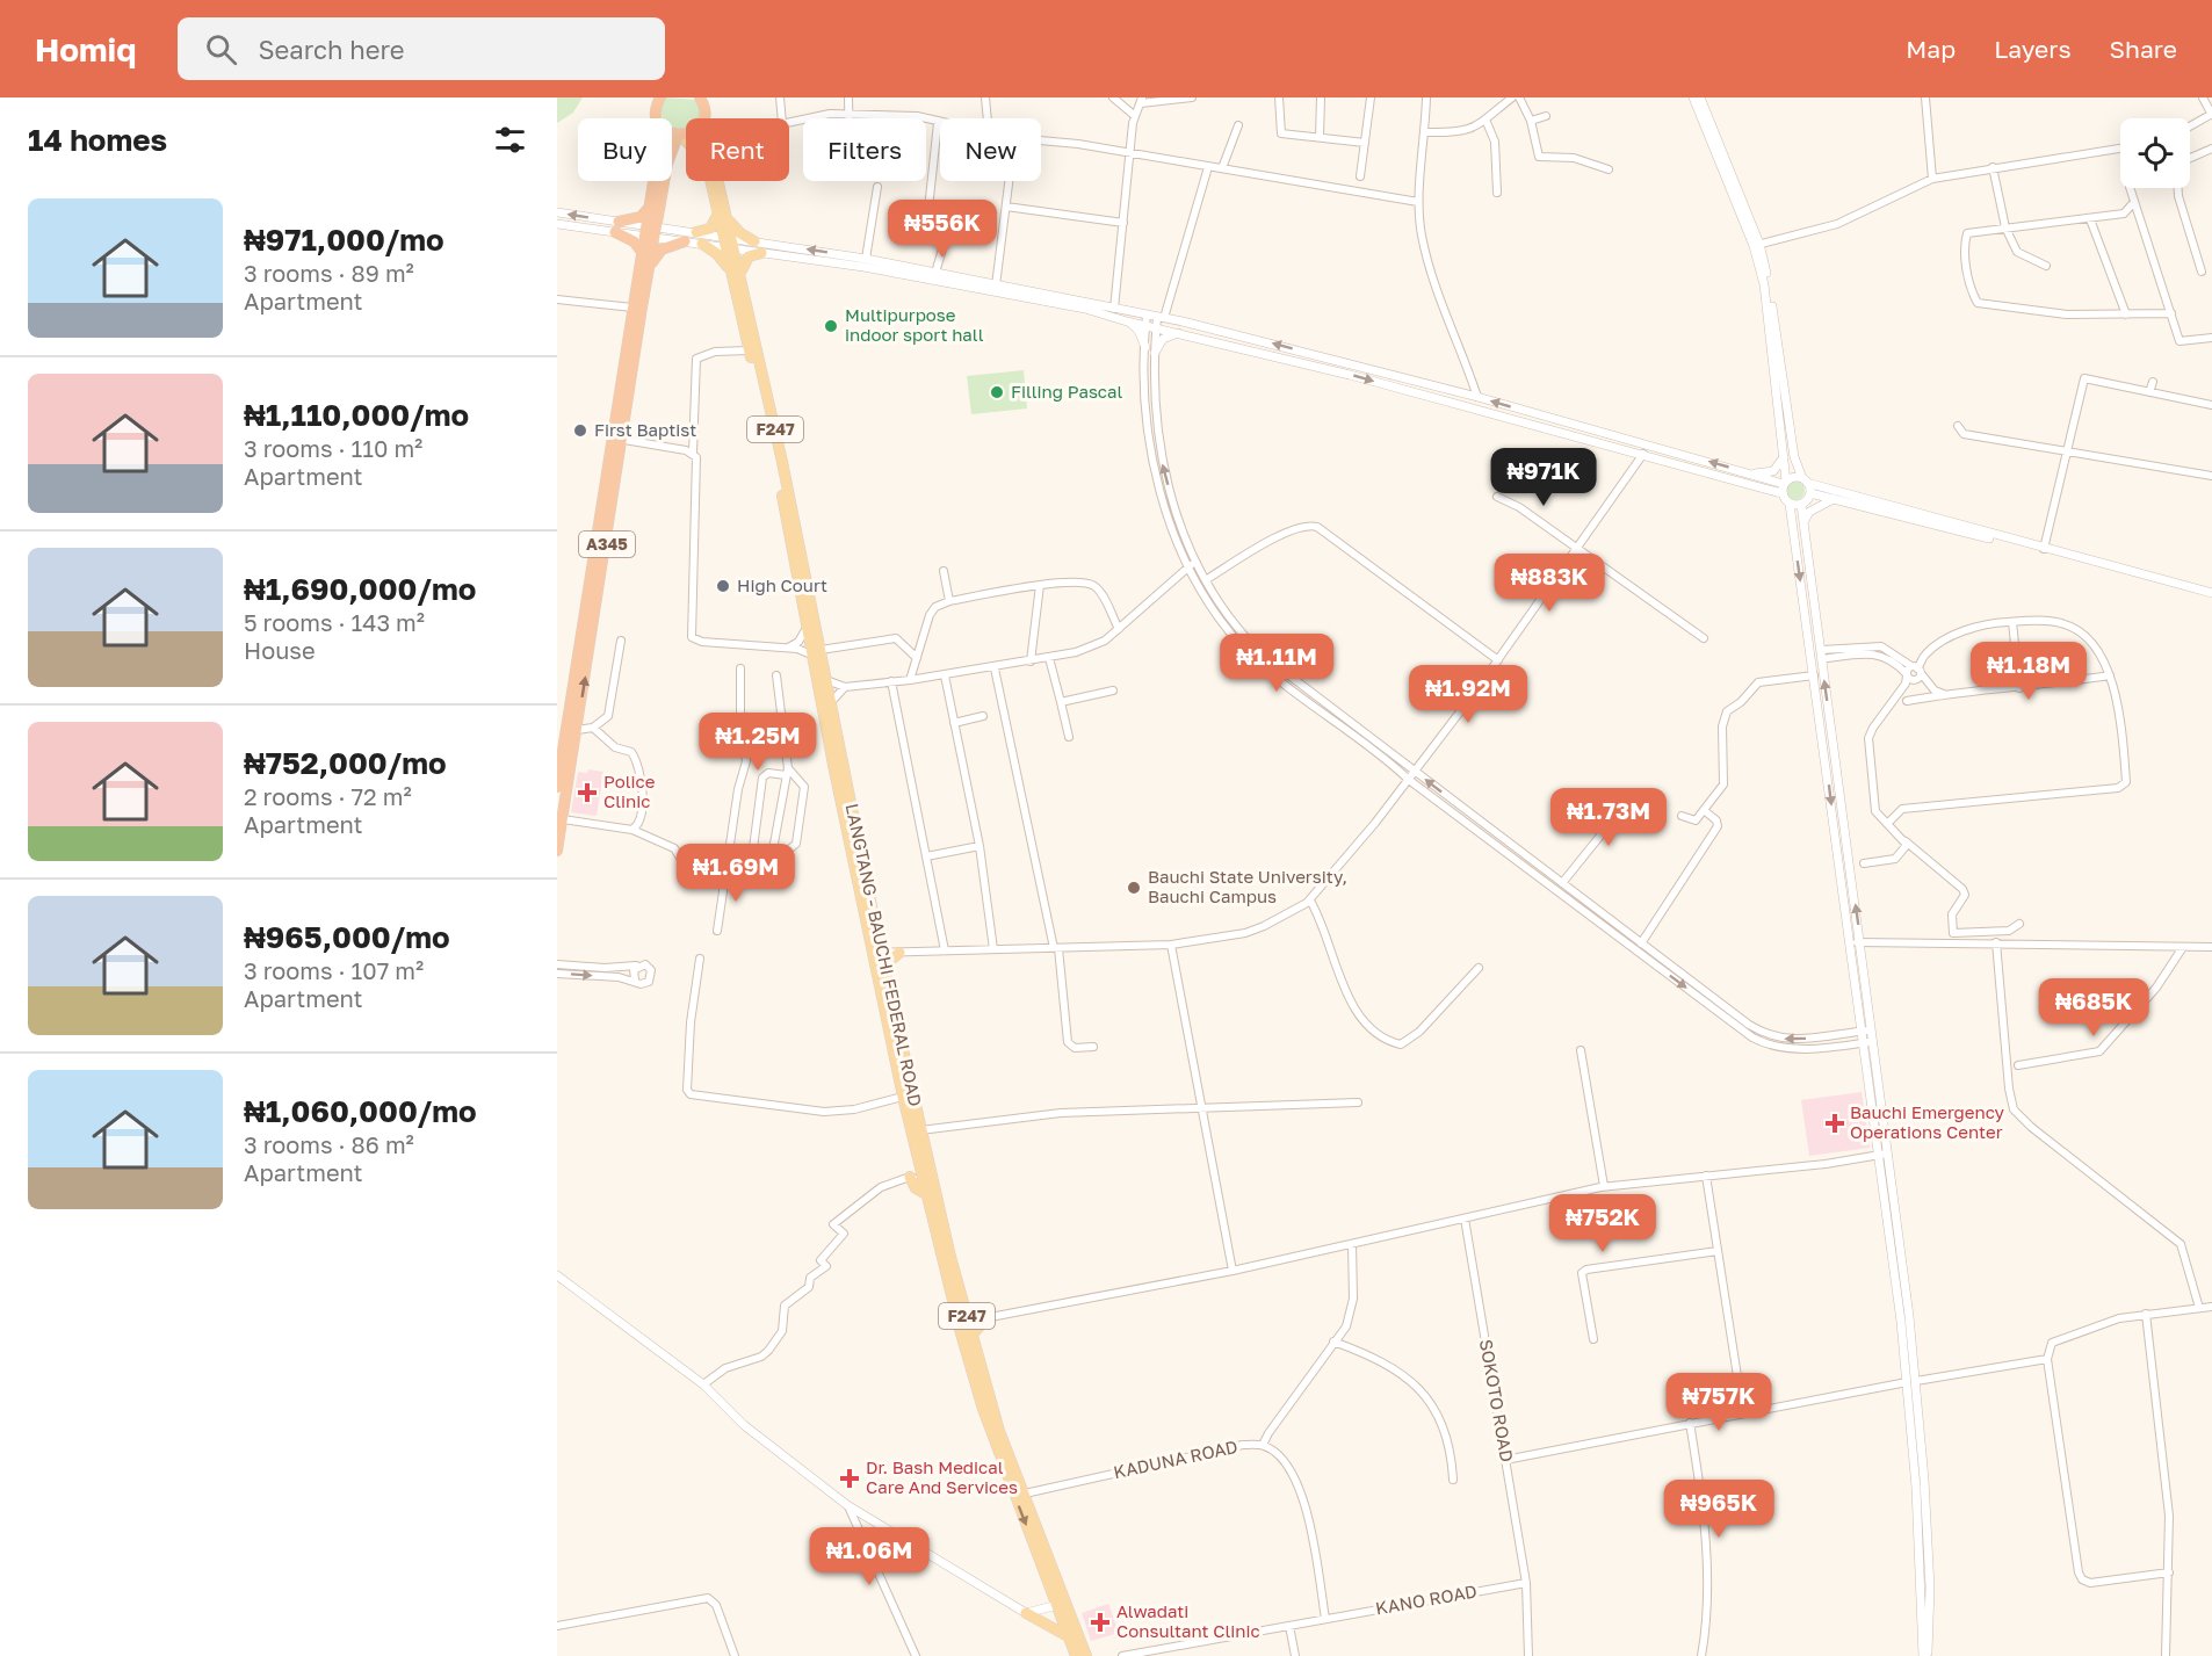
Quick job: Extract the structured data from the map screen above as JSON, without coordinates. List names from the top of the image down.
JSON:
{
  "streets": {
    "highway": ["A345"],
    "main road": ["F247", "LANGTANG - BAUCHI FEDERAL ROAD"],
    "street": ["SOKOTO ROAD", "KADUNA ROAD", "KANO ROAD"]
  },
  "crossings": [
    ["A345", "LANGTANG - BAUCHI FEDERAL ROAD"],
    ["LANGTANG - BAUCHI FEDERAL ROAD", "KADUNA ROAD"],
    ["SOKOTO ROAD", "KANO ROAD"],
    ["KADUNA ROAD", "KANO ROAD"]
  ],
  "places": {
    "other": [
      "Multipurpose indoor sport hall",
      "Filling Pascal",
      "First Baptist",
      "High Court",
      "Bauchi State University, Bauchi Campus"
    ],
    "health": [
      "Police Clinic",
      "Bauchi Emergency Operations Center",
      "Dr. Bash Medical Care And Services",
      "Alwadati Consultant Clinic"
    ]
  },
  "page": {
    "header": "Homiq",
    "search": "Search here",
    "nav": ["Map", "Layers", "Share"],
    "heading": "14 homes",
    "chip": [
      "Buy",
      "Rent",
      "Filters",
      "New"
    ],
    "list": [
      {
        "name": "₦971,000/mo",
        "note": "3 rooms · 89 m² · Apartment"
      },
      {
        "name": "₦1,110,000/mo",
        "note": "3 rooms · 110 m² · Apartment"
      },
      {
        "name": "₦1,690,000/mo",
        "note": "5 rooms · 143 m² · House"
      },
      {
        "name": "₦752,000/mo",
        "note": "2 rooms · 72 m² · Apartment"
      },
      {
        "name": "₦965,000/mo",
        "note": "3 rooms · 107 m² · Apartment"
      },
      {
        "name": "₦1,060,000/mo",
        "note": "3 rooms · 86 m² · Apartment"
      }
    ],
    "price": [
      "₦556K",
      "₦971K",
      "₦883K",
      "₦1.11M",
      "₦1.18M",
      "₦1.92M",
      "₦1.25M",
      "₦1.73M",
      "₦1.69M",
      "₦685K",
      "₦752K",
      "₦757K",
      "₦965K",
      "₦1.06M"
    ]
  }
}
